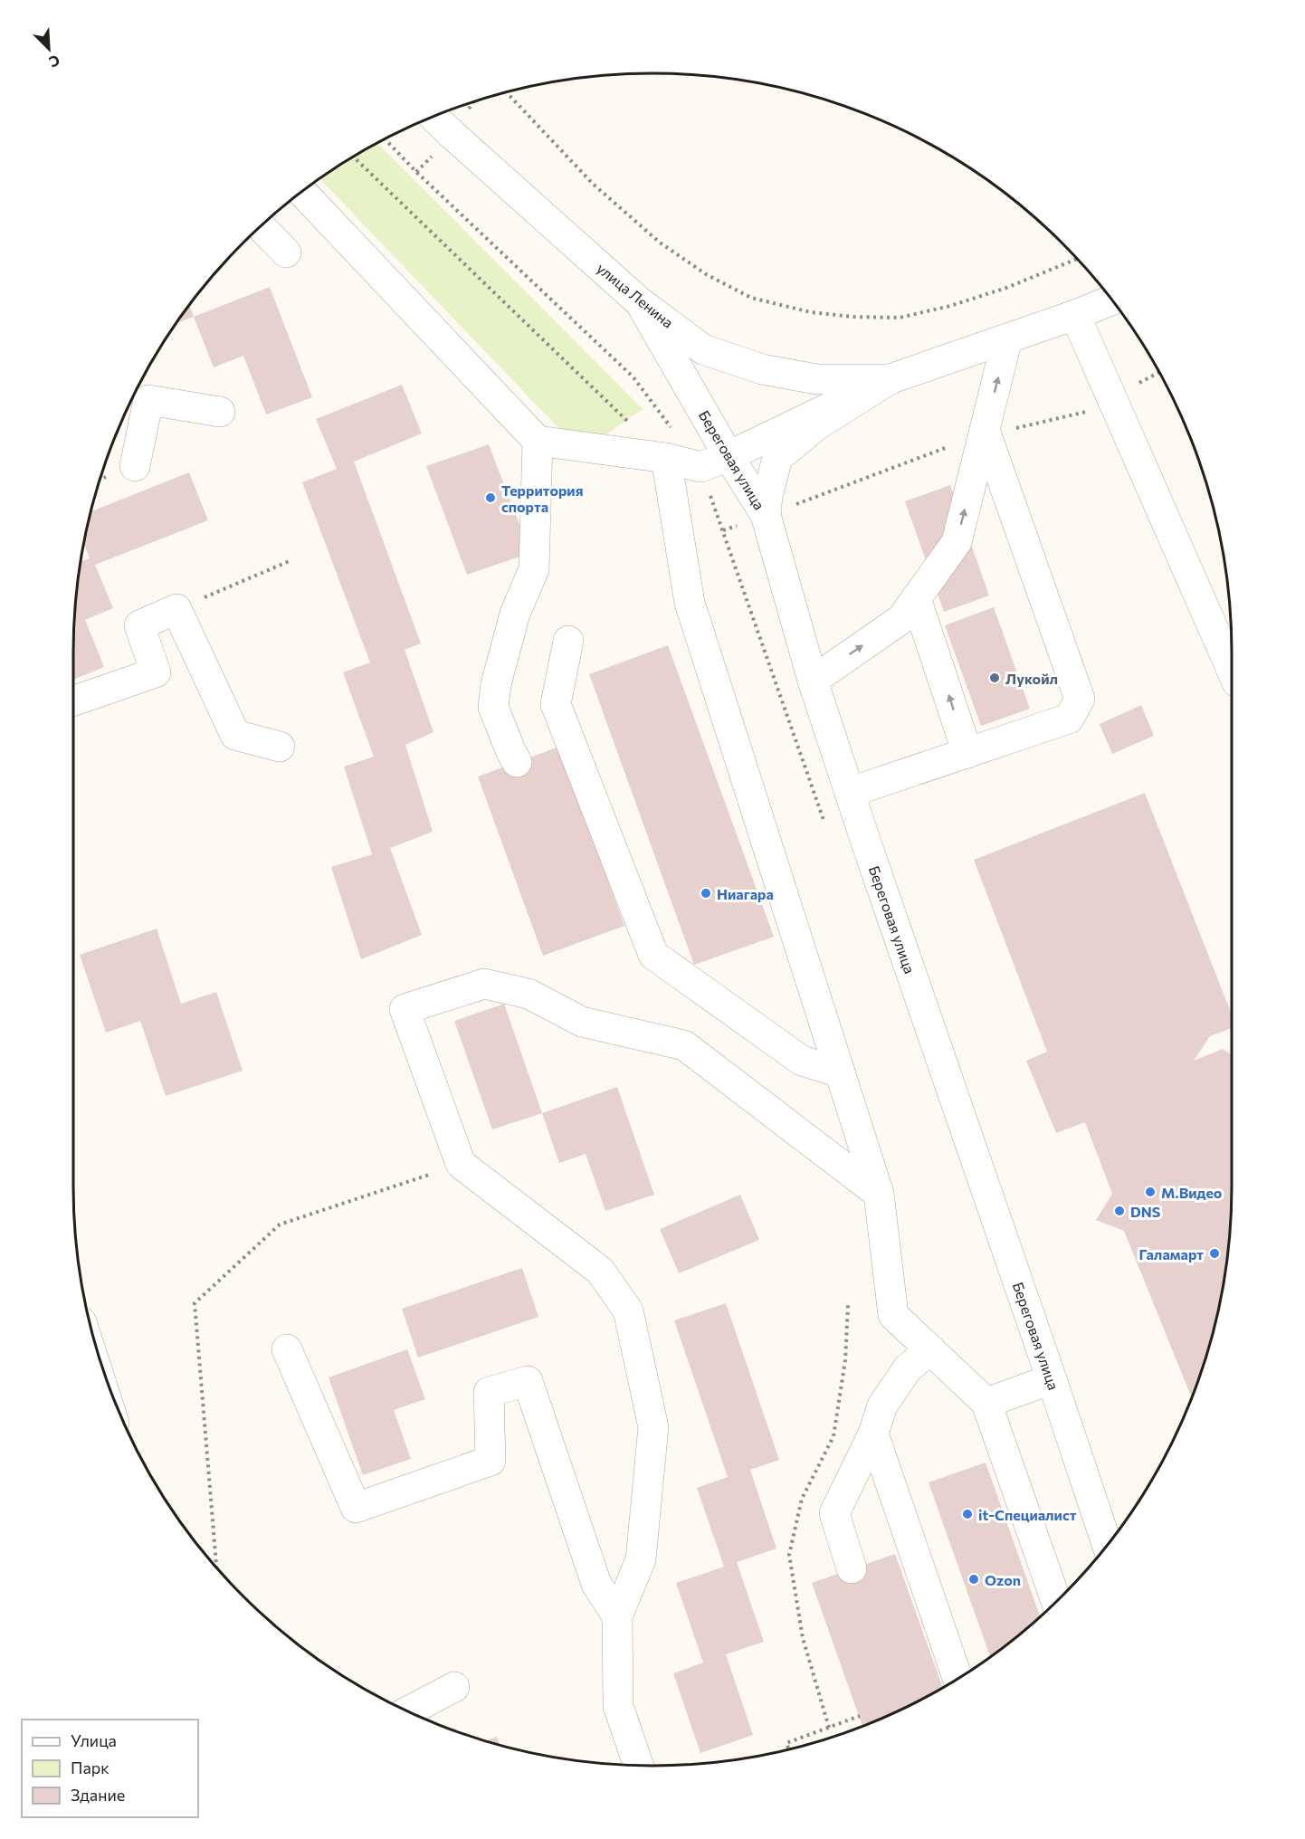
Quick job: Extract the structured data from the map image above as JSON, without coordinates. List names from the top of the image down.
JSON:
{
  "streets": {
    "main road": ["улица Ленина", "Береговая улица"]
  },
  "crossings": [
    ["улица Ленина", "Береговая улица"]
  ],
  "places": [
    "Территория спорта",
    "Лукойл",
    "Ниагара",
    "М.Видео",
    "DNS",
    "Галамарт",
    "it-Специалист",
    "Ozon"
  ],
  "legend": ["Улица", "Парк", "Здание"],
  "north": "bottom right"
}
